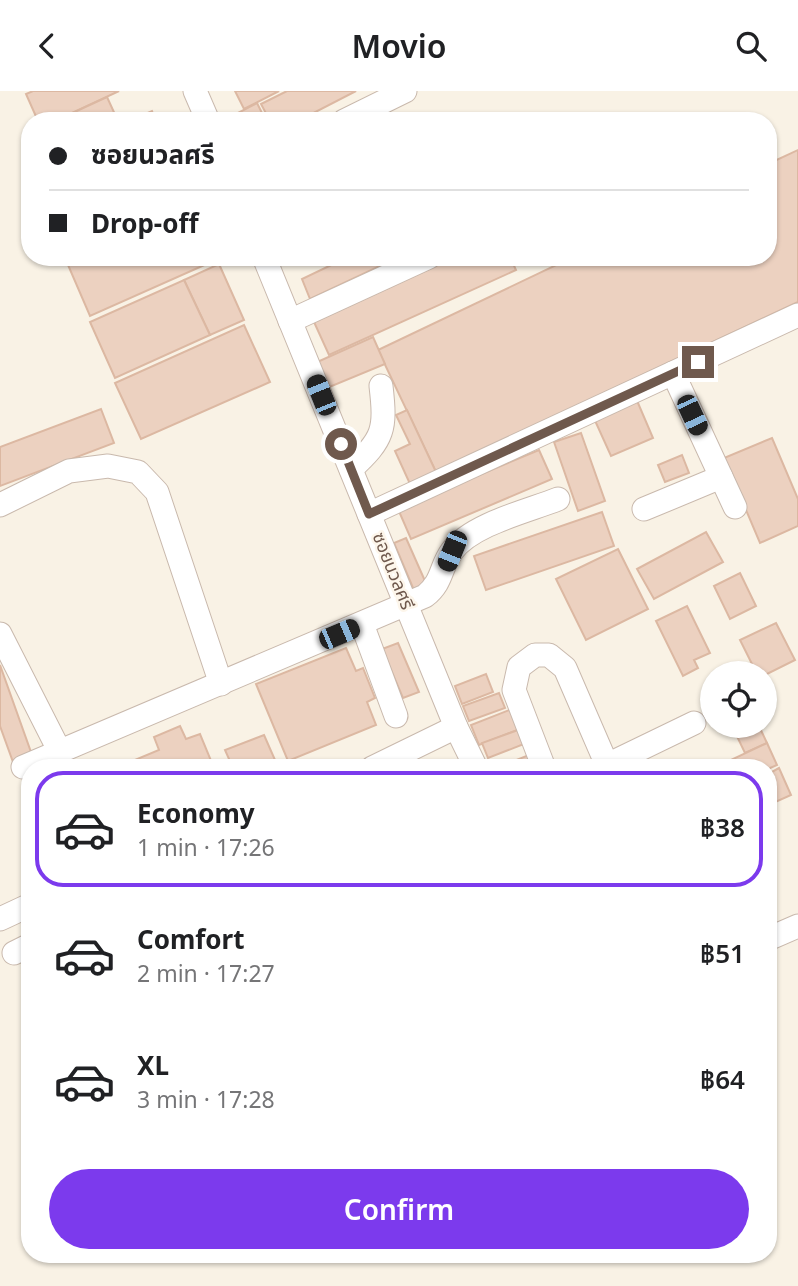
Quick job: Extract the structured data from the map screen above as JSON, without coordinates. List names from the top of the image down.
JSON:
{
  "streets": {
    "street": ["ซอยนวลศรี"]
  },
  "page": {
    "header": "Movio",
    "banner": ["ซอยนวลศรี", "Drop-off"],
    "list": [
      {
        "name": "Economy",
        "note": "1 min · 17:26",
        "value": "฿38"
      },
      {
        "name": "Comfort",
        "note": "2 min · 17:27",
        "value": "฿51"
      },
      {
        "name": "XL",
        "note": "3 min · 17:28",
        "value": "฿64"
      }
    ],
    "buttons": "Confirm"
  }
}
